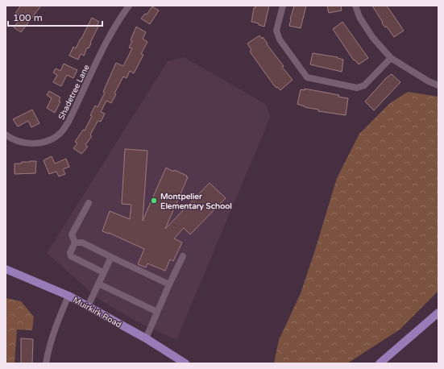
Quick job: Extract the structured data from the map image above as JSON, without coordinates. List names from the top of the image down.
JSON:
{
  "streets": {
    "main road": ["Muirkirk Road"],
    "street": ["Shadetree Lane"]
  },
  "places": ["Montpelier Elementary School"],
  "scale_bar": "100 m"
}
